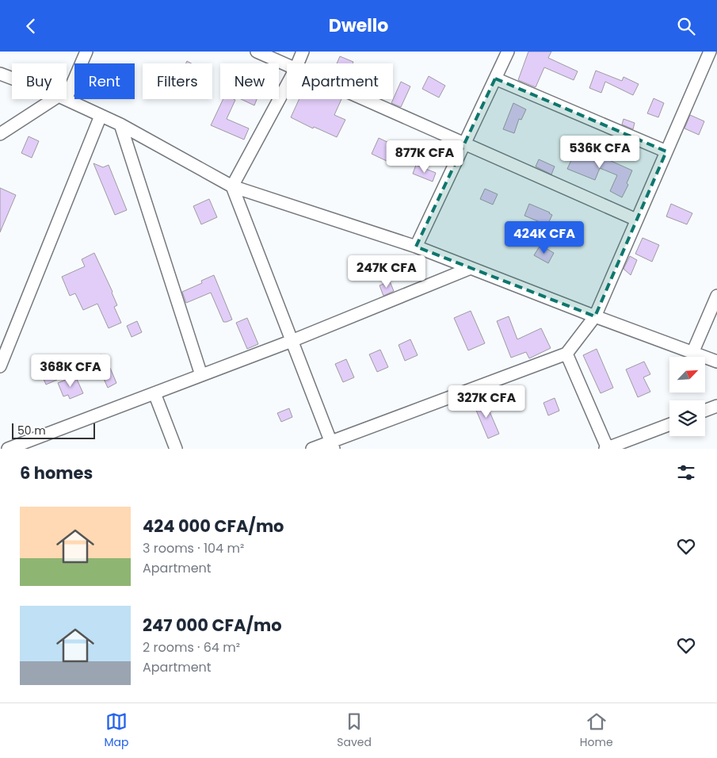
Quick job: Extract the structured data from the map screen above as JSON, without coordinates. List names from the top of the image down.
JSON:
{
  "scale_bar": "50 m",
  "north": "top right",
  "page": {
    "header": "Dwello",
    "chip": [
      "Buy",
      "Rent",
      "Filters",
      "New",
      "Apartment"
    ],
    "price": [
      "536K CFA",
      "877K CFA",
      "424K CFA",
      "247K CFA",
      "368K CFA",
      "327K CFA"
    ],
    "scale": "50 m",
    "heading": "6 homes",
    "list": [
      {
        "name": "424 000 CFA/mo",
        "note": "3 rooms · 104 m² · Apartment"
      },
      {
        "name": "247 000 CFA/mo",
        "note": "2 rooms · 64 m² · Apartment"
      }
    ],
    "tabs": ["Map", "Saved", "Home"]
  }
}
